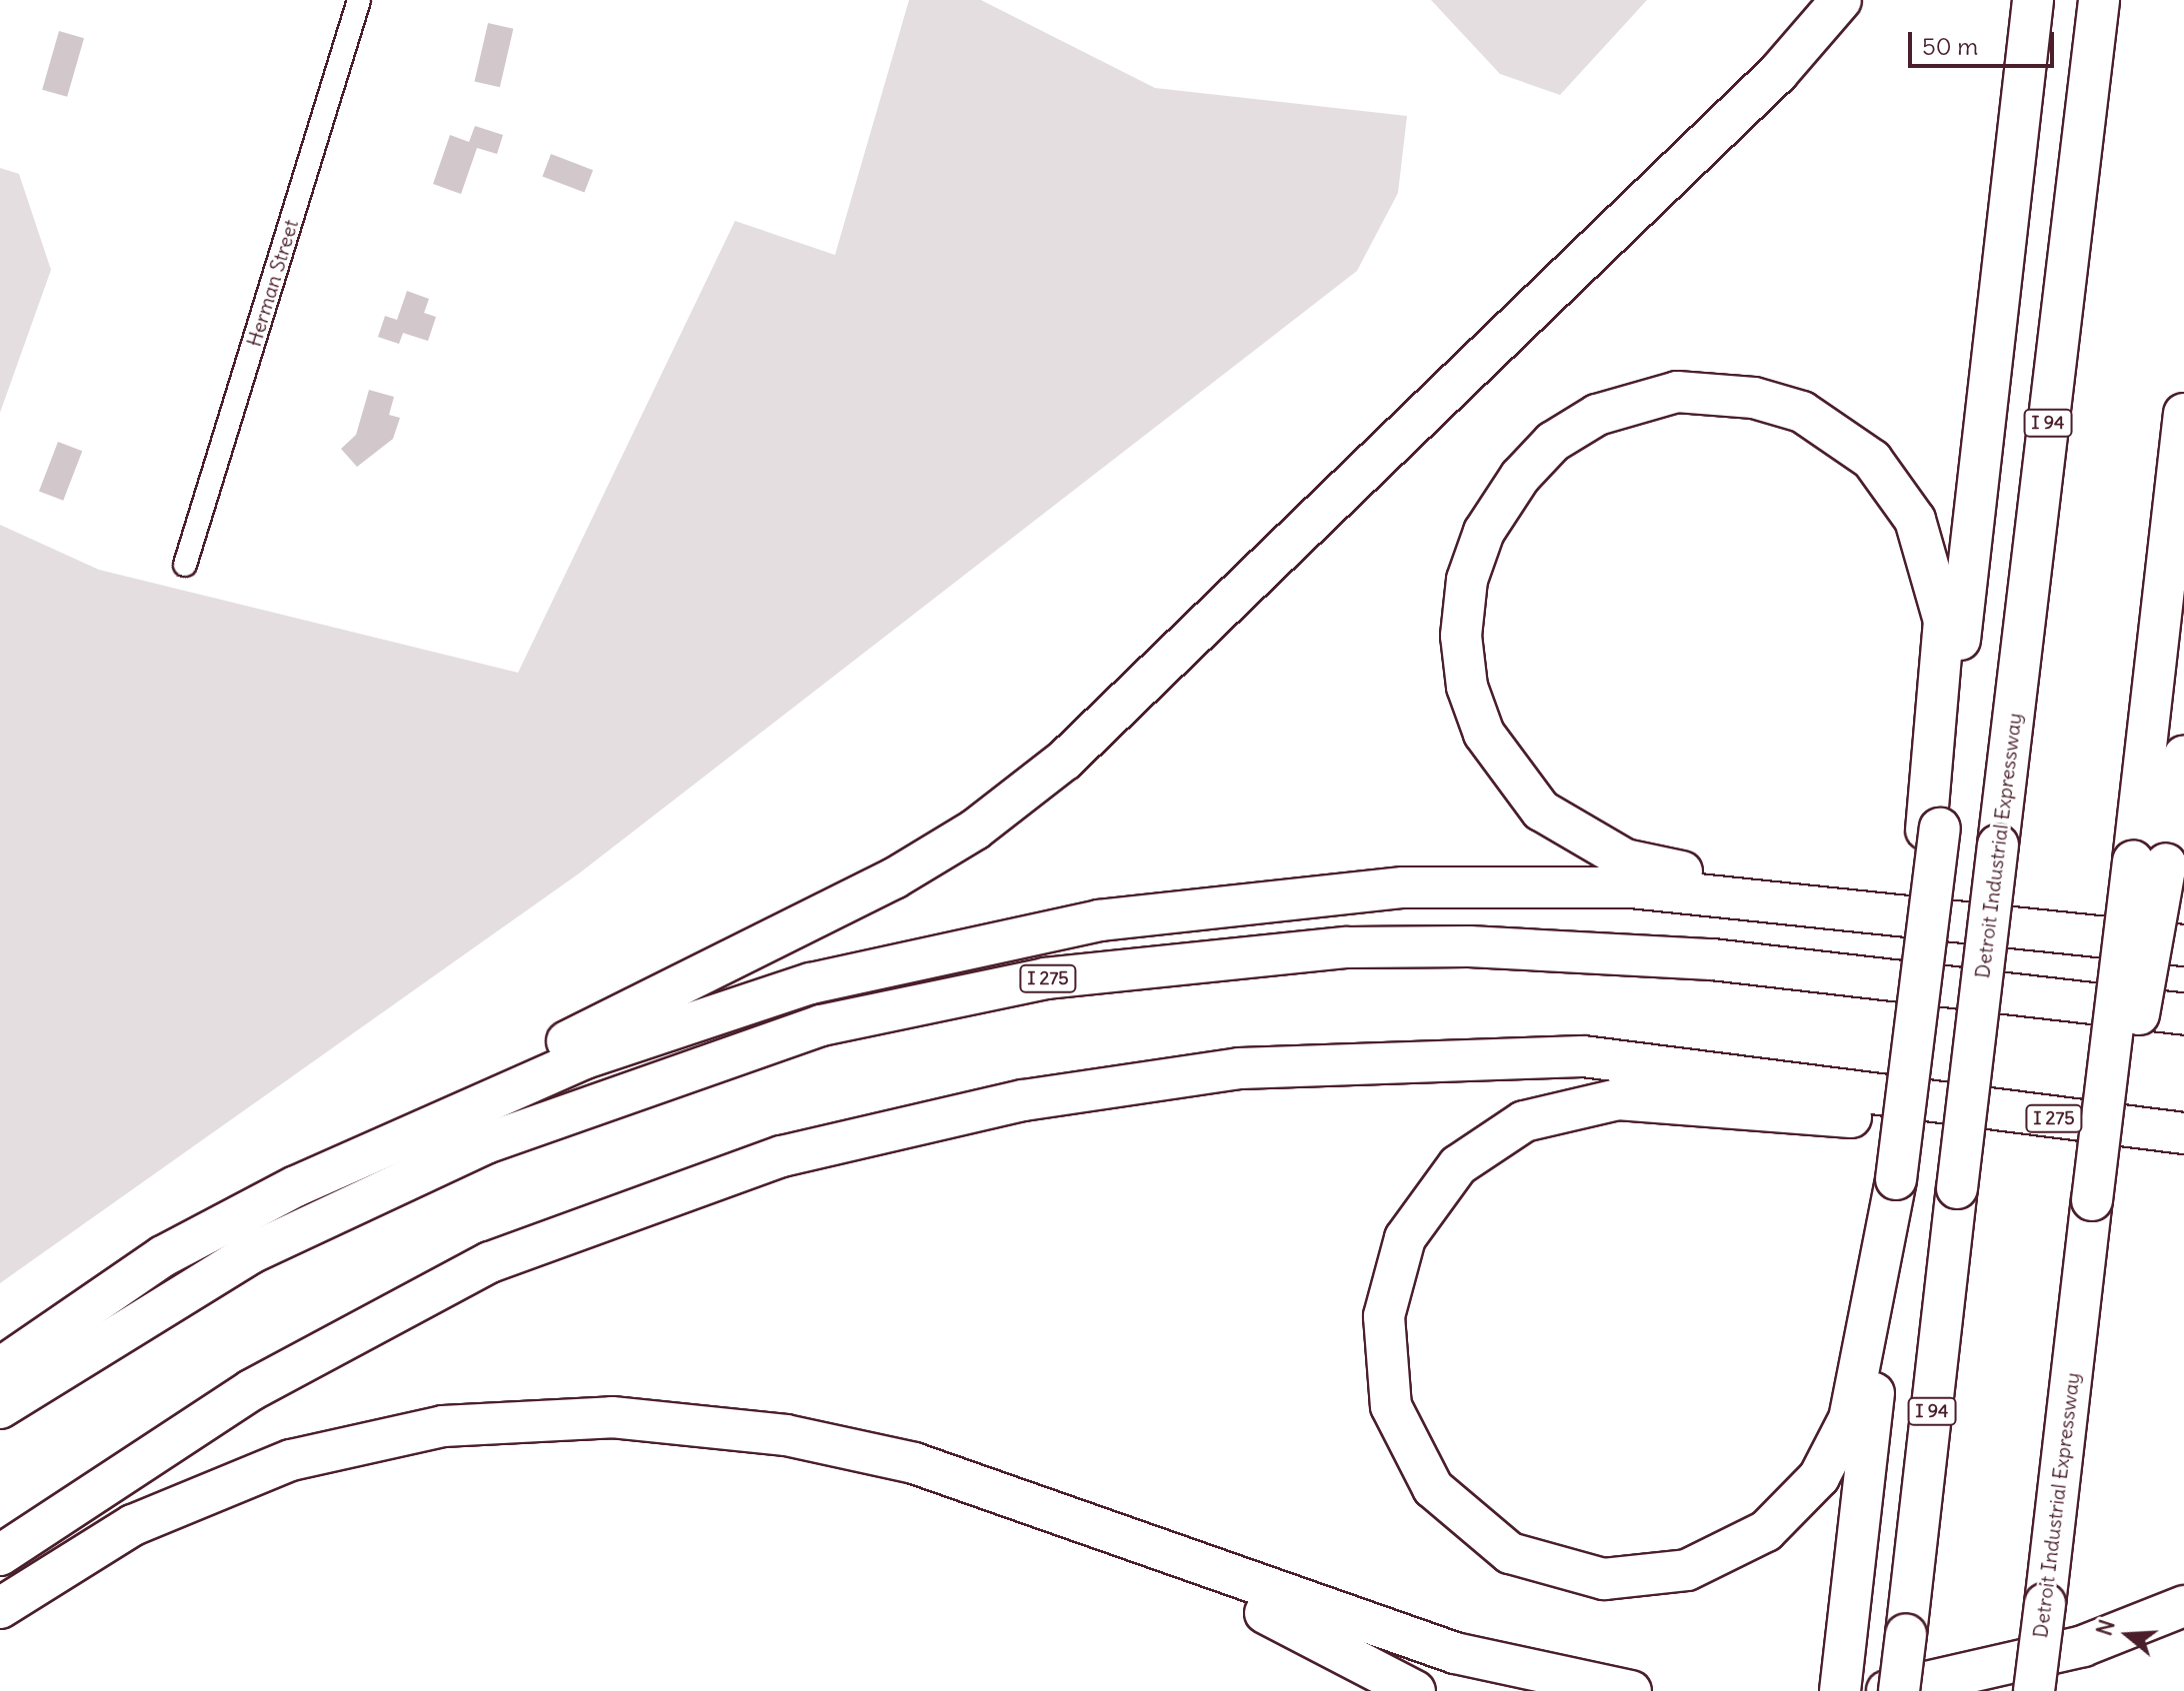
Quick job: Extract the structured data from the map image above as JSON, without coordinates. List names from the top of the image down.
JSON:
{
  "streets": {
    "highway": ["I 94", "Detroit Industrial Expressway", "I 275"],
    "street": ["Herman Street"]
  },
  "scale_bar": "50 m",
  "north": "left"
}
